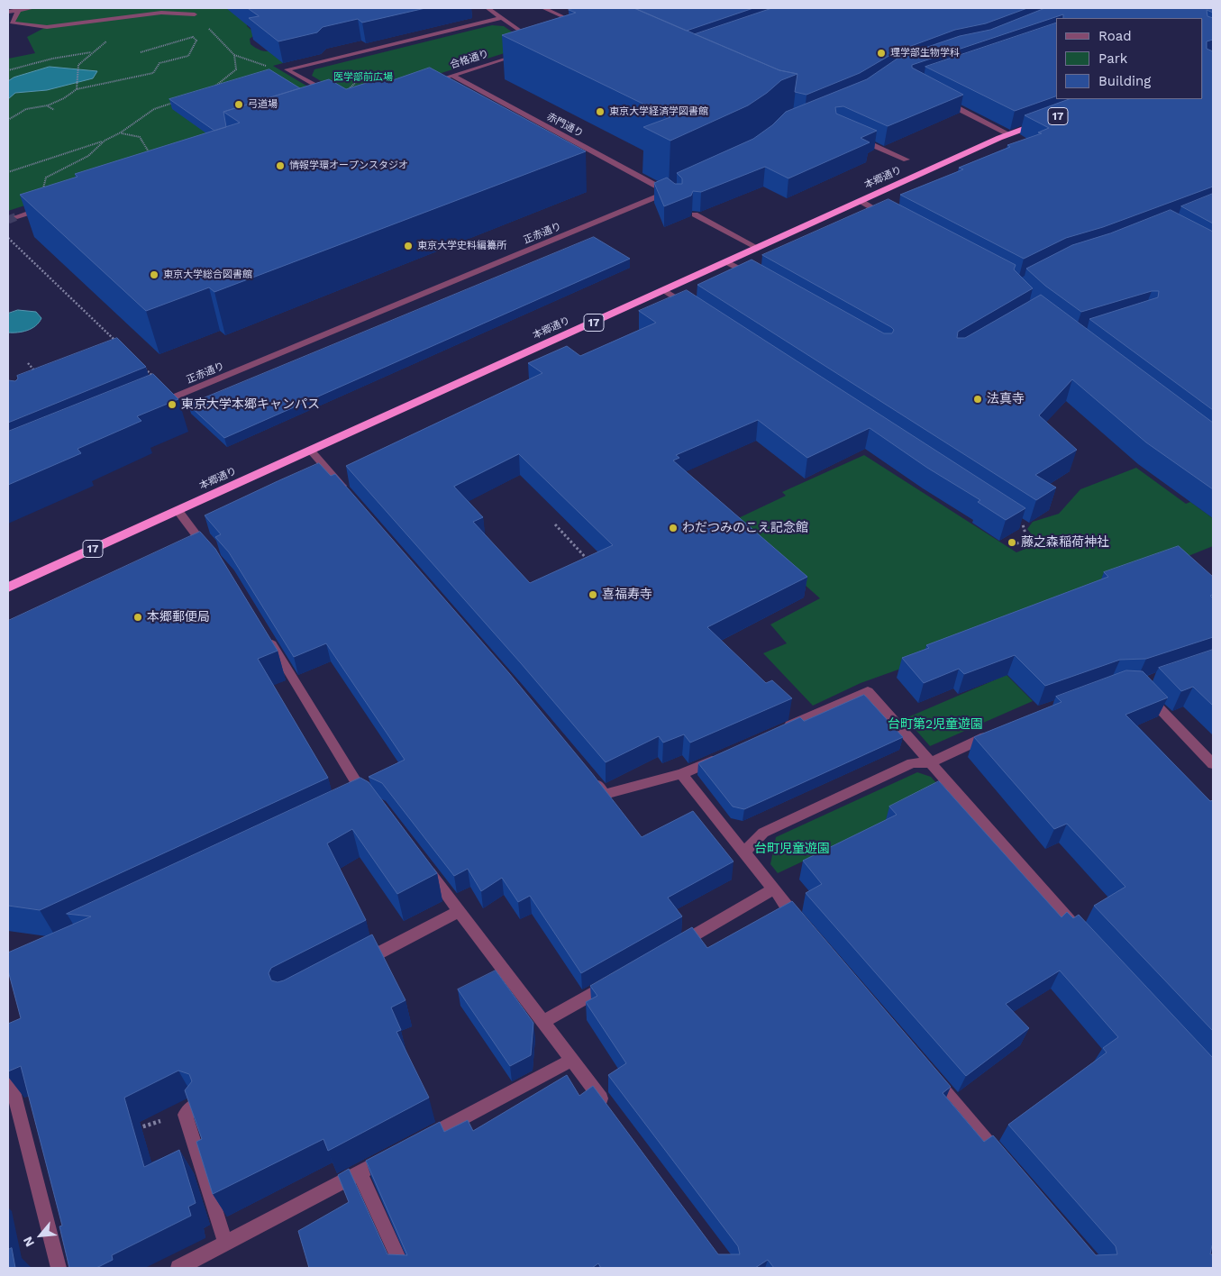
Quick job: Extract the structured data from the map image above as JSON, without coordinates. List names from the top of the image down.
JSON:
{
  "streets": {
    "highway": ["17", "本郷通り"],
    "street": ["合格通り", "赤門通り", "正赤通り"]
  },
  "crossings": [
    ["合格通り", "赤門通り"],
    ["赤門通り", "正赤通り"]
  ],
  "parks": ["医学部前広場", "台町第2児童遊園", "台町児童遊園"],
  "places": [
    "理学部生物学科",
    "弓道場",
    "東京大学経済学図書館",
    "情報学環オープンスタジオ",
    "東京大学史料編纂所",
    "東京大学総合図書館",
    "法真寺",
    "東京大学本郷キャンパス",
    "わだつみのこえ記念館",
    "藤之森稲荷神社",
    "喜福寿寺",
    "本郷郵便局"
  ],
  "legend": ["Road", "Park", "Building"],
  "north": "bottom left"
}
